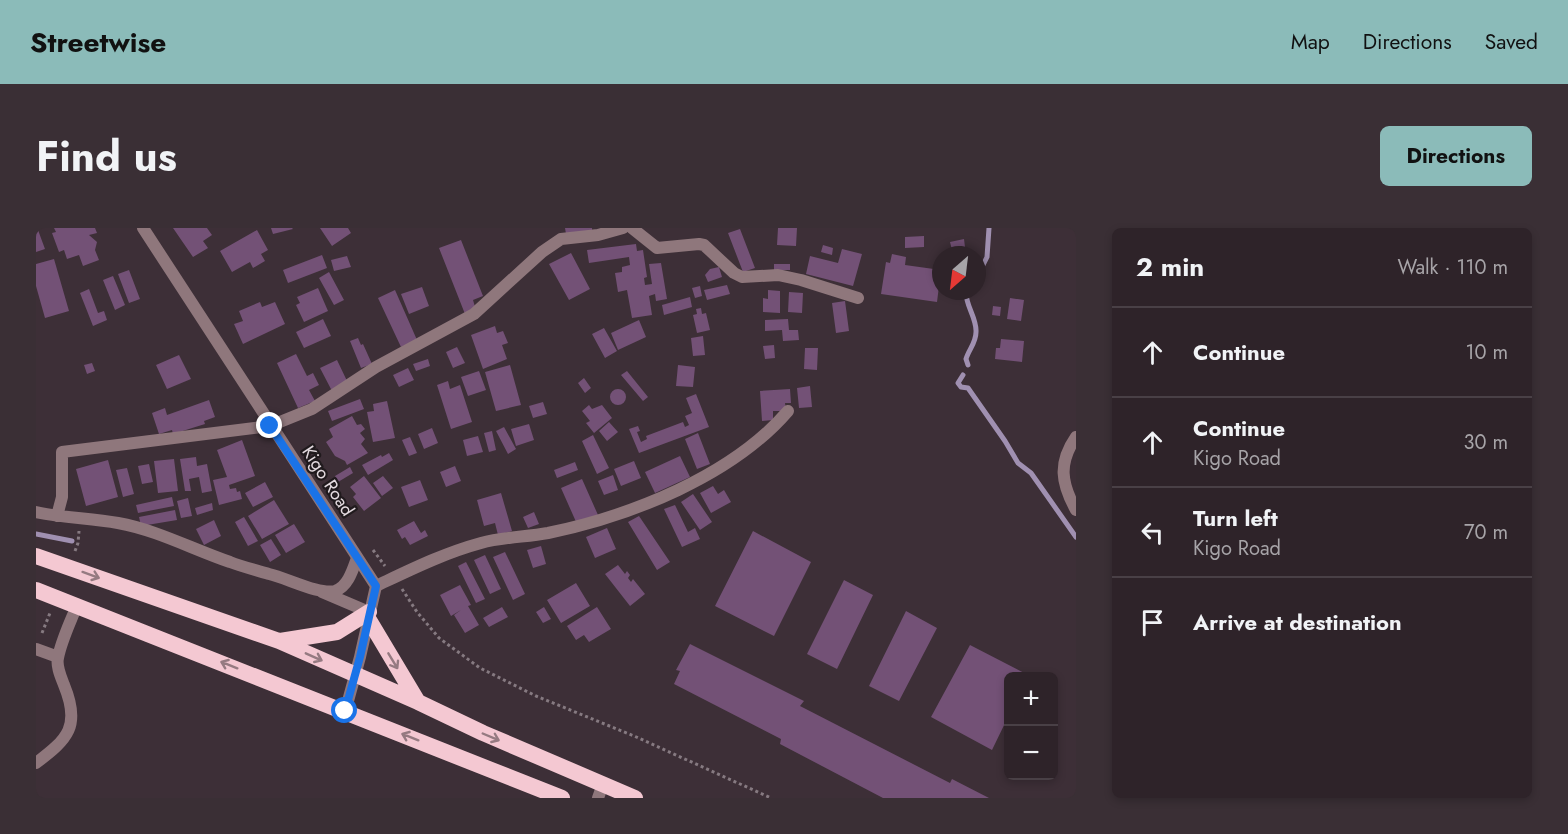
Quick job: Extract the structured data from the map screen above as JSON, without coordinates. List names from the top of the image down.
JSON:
{
  "streets": {
    "street": ["Kigo Road"]
  },
  "north": "bottom left",
  "page": {
    "header": "Streetwise",
    "nav": ["Map", "Directions", "Saved"],
    "title": "Find us",
    "buttons": "Directions",
    "heading": ["2 min", "Walk · 110 m"],
    "list": [
      ["Continue", "10 m"],
      ["Continue", "Kigo Road", "30 m"],
      ["Turn left", "Kigo Road", "70 m"],
      "Arrive at destination"
    ],
    "map_buttons": ["+", "−"]
  }
}
